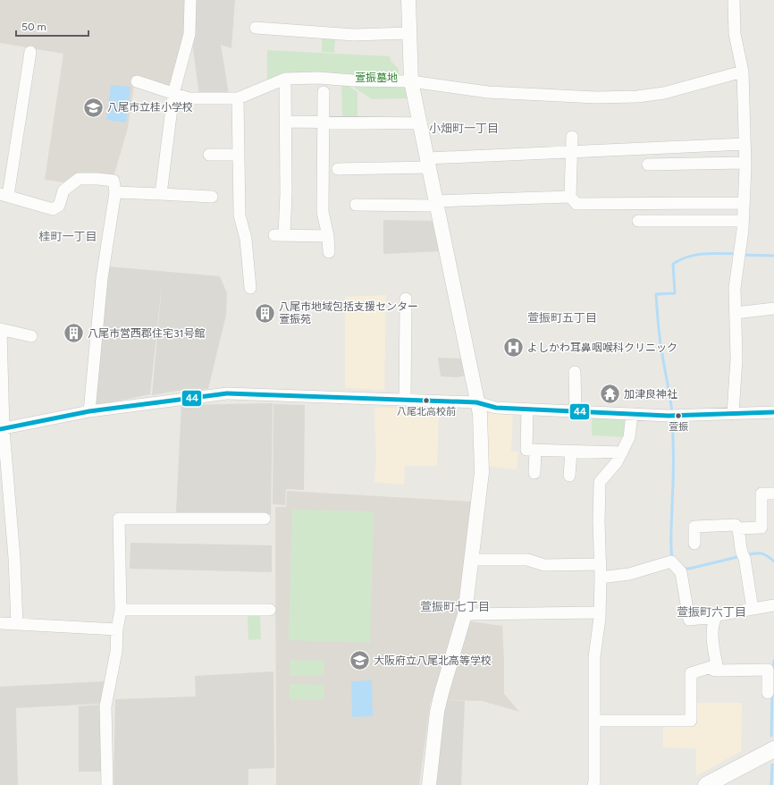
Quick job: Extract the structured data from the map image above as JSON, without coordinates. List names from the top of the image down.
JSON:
{
  "districts": [
    "小畑町一丁目",
    "桂町一丁目",
    "萱振町五丁目",
    "萱振町七丁目",
    "萱振町六丁目"
  ],
  "parks": ["萱振墓地"],
  "places": {
    "school or university": ["八尾市立桂小学校", "大阪府立八尾北高等学校"],
    "building": ["八尾市地域包括支援センター 萱振苑", "八尾市営西郡住宅31号館"],
    "hospital": ["よしかわ耳鼻咽喉科クリニック"],
    "temple": ["加津良神社"],
    "other": ["八尾北高校前", "萱振"]
  },
  "lines": ["transit line 44"],
  "scale_bar": "50 m"
}
